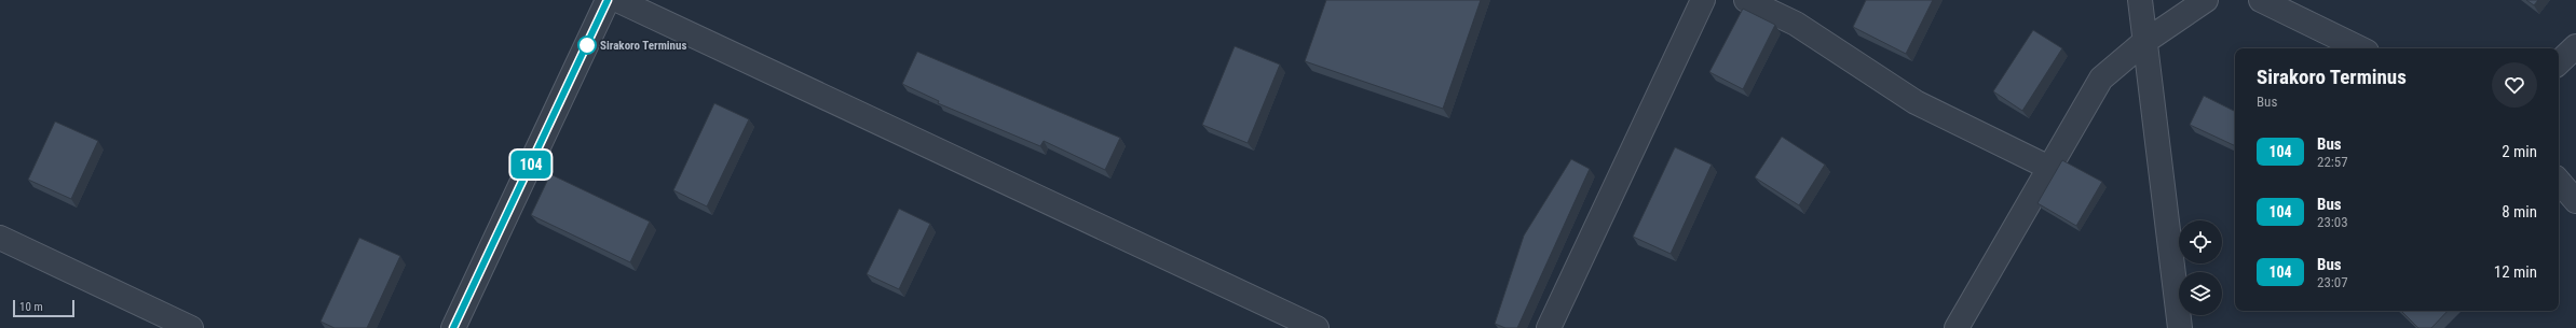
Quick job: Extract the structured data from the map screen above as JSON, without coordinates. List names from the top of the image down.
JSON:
{
  "places": ["Sirakoro Terminus"],
  "lines": ["bus line 104"],
  "scale_bar": "10 m",
  "page": {
    "on_map": "104",
    "heading": ["Sirakoro Terminus", "Bus"],
    "list": [
      {
        "mark": "104",
        "name": "Bus",
        "note": "22:57",
        "value": "2 min"
      },
      {
        "mark": "104",
        "name": "Bus",
        "note": "23:03",
        "value": "8 min"
      },
      {
        "mark": "104",
        "name": "Bus",
        "note": "23:07",
        "value": "12 min"
      }
    ],
    "scale": "10 m"
  }
}
